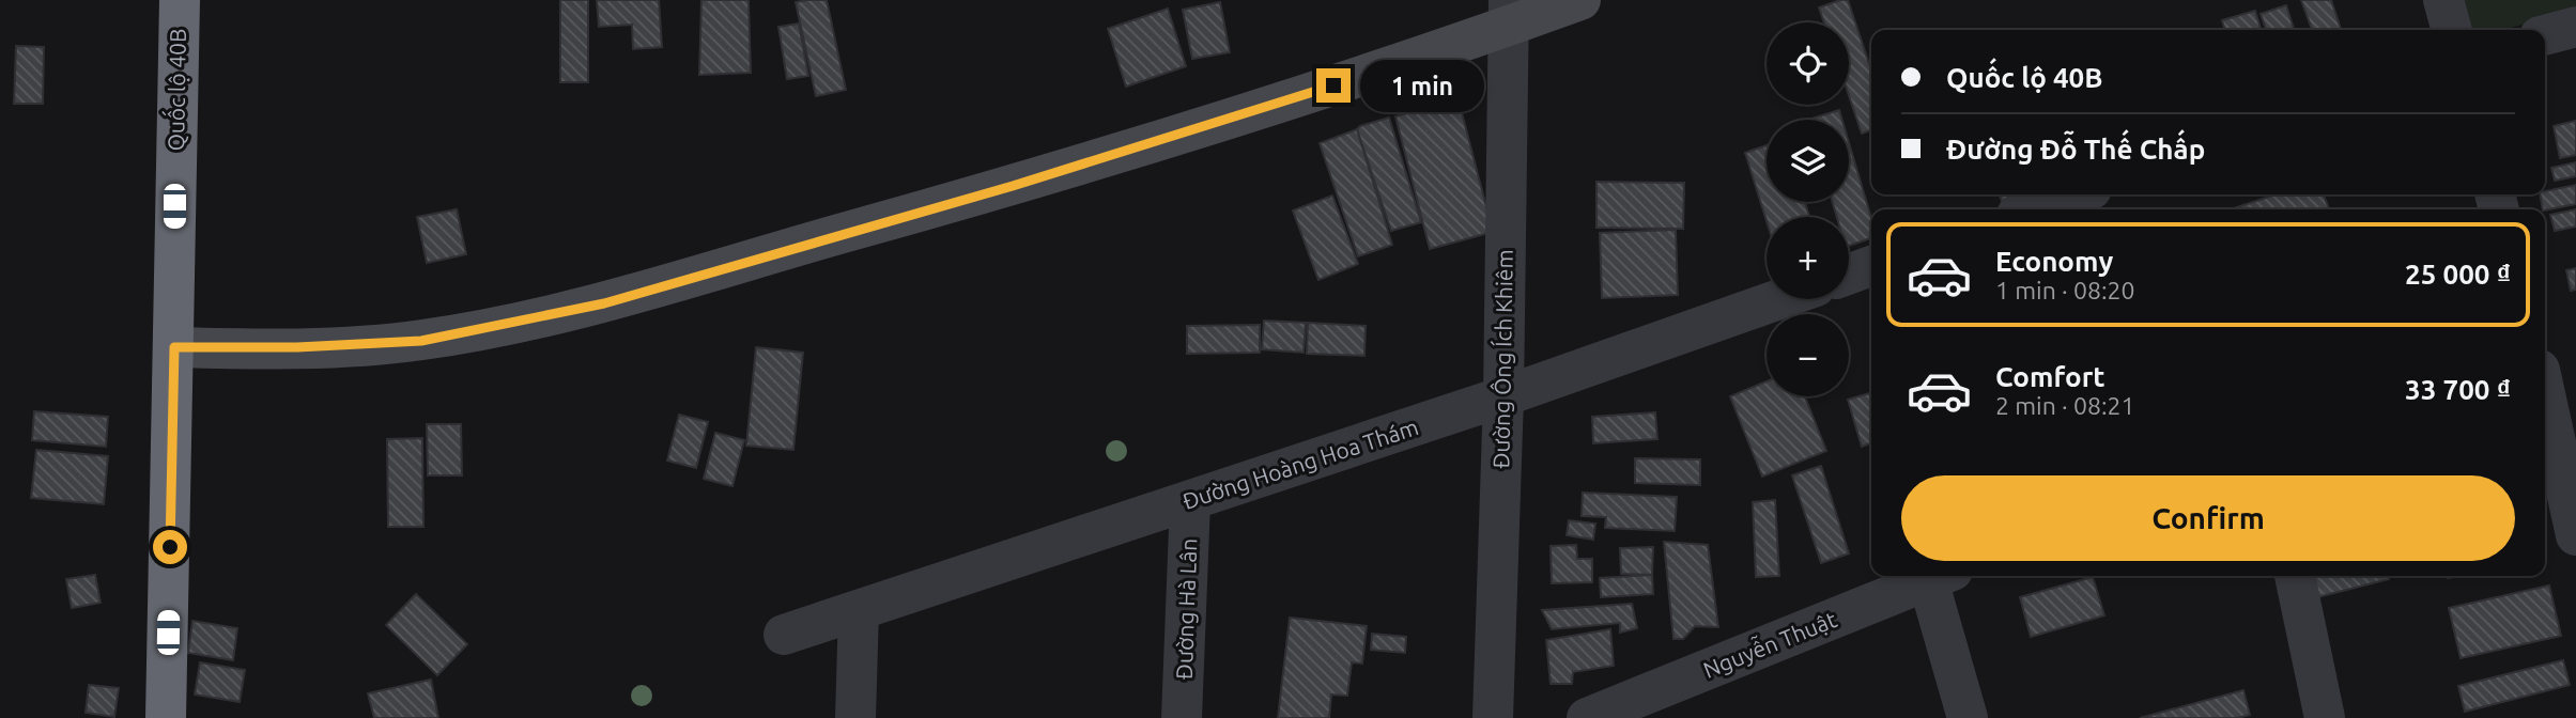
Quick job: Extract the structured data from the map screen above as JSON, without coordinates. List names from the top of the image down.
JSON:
{
  "streets": {
    "highway": ["Quốc lộ 40B"],
    "street": [
      "Đường Ông Ích Khiêm",
      "Đường Hoàng Hoa Thám",
      "Đường Hà Lân",
      "Nguyễn Thuật"
    ]
  },
  "crossings": [
    ["Đường Ông Ích Khiêm", "Đường Hoàng Hoa Thám"],
    ["Đường Hoàng Hoa Thám", "Đường Hà Lân"]
  ],
  "page": {
    "map_buttons": ["+", "−"],
    "banner": ["Quốc lộ 40B", "Đường Đỗ Thế Chấp"],
    "bubble": "1 min",
    "list": [
      {
        "name": "Economy",
        "note": "1 min · 08:20",
        "value": "25 000 ₫"
      },
      {
        "name": "Comfort",
        "note": "2 min · 08:21",
        "value": "33 700 ₫"
      }
    ],
    "buttons": "Confirm"
  }
}
